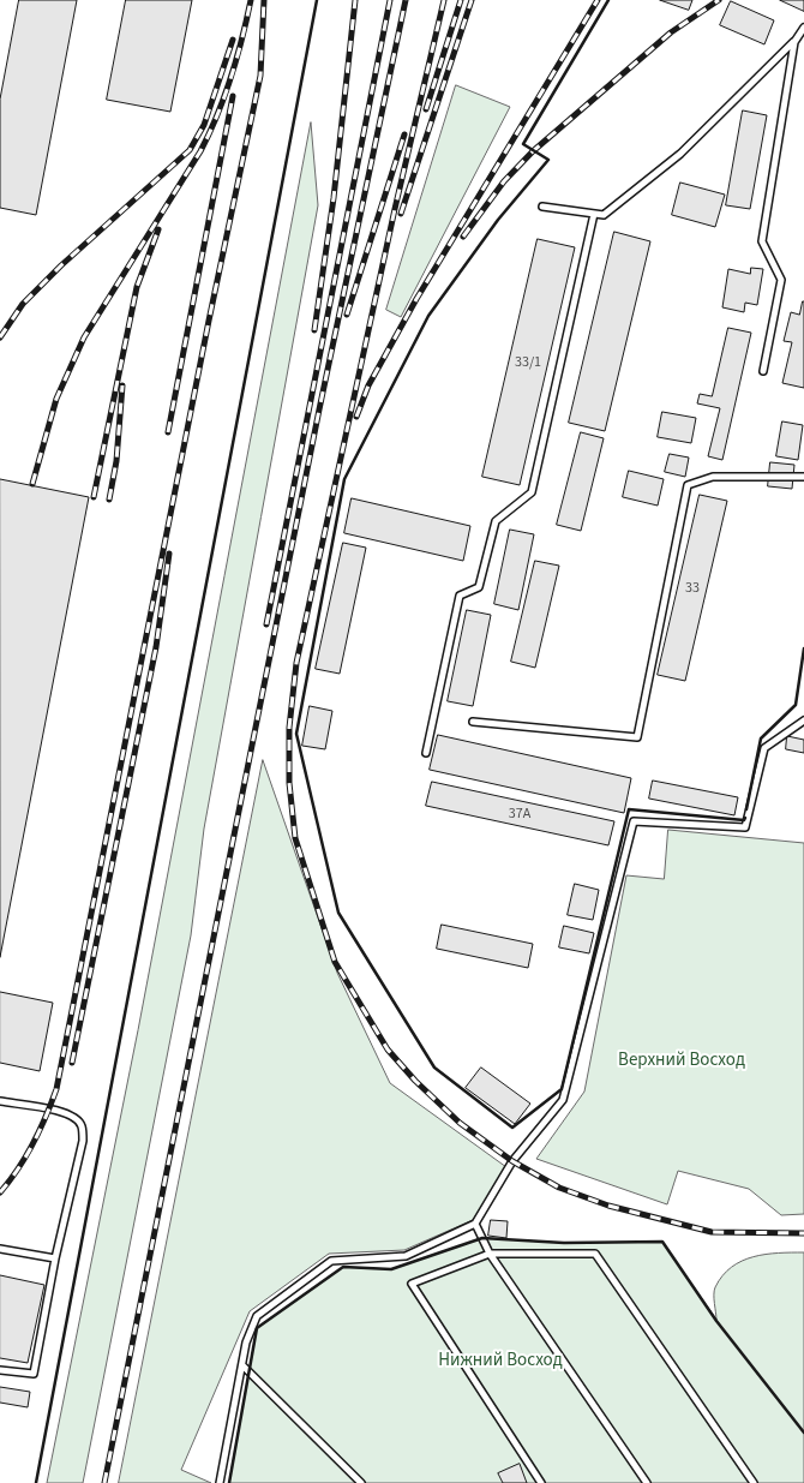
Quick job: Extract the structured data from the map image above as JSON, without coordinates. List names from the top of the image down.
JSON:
{
  "parks": ["Верхний Восход", "Нижний Восход"],
  "house_numbers": ["33/1", "33", "37А"]
}
